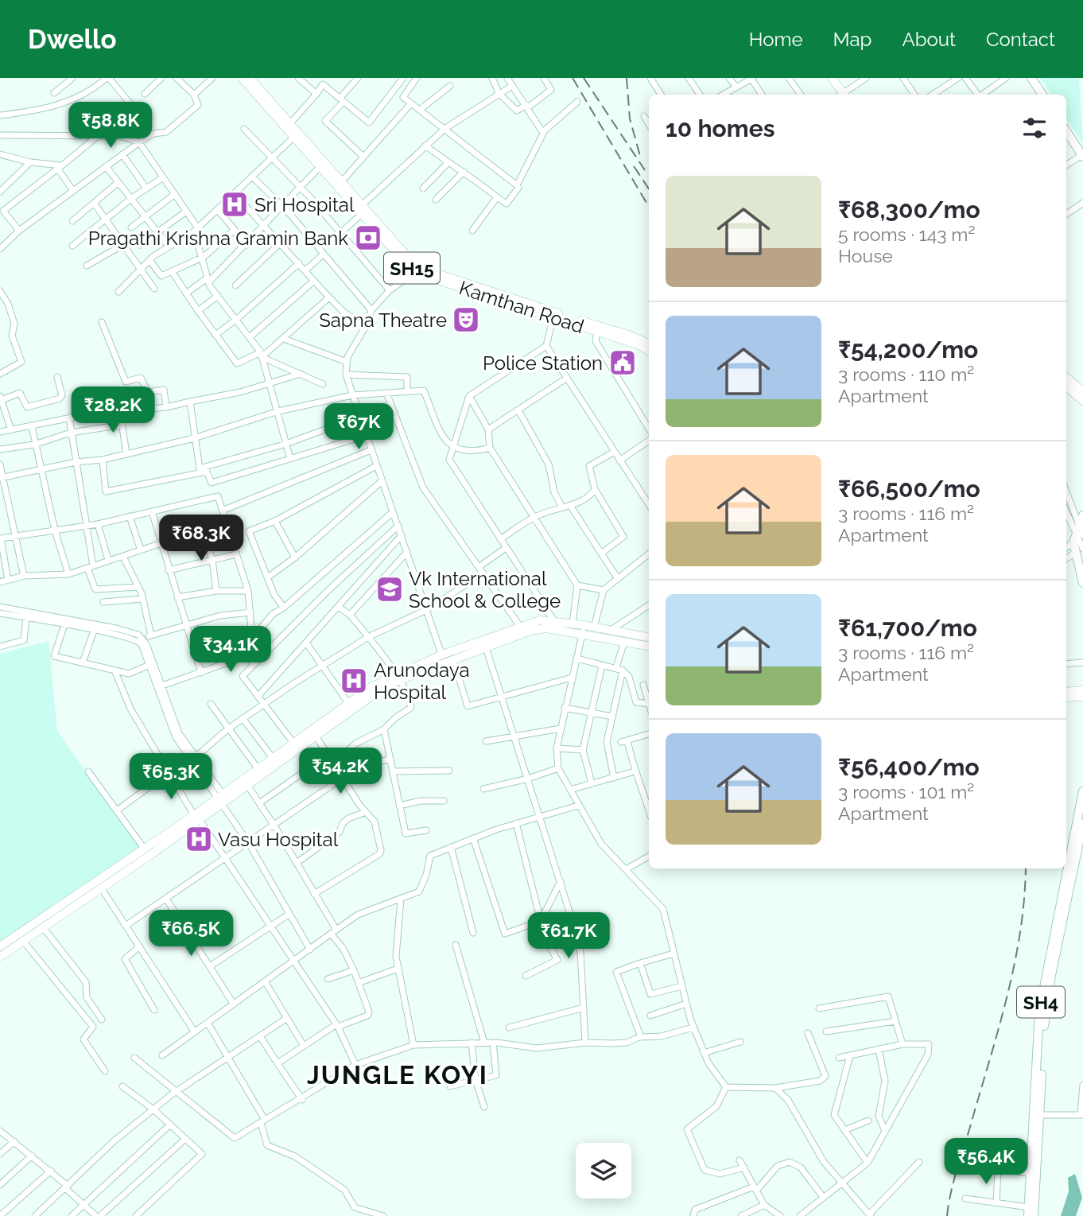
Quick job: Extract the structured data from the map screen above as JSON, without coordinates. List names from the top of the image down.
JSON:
{
  "streets": {
    "highway": ["SH4"],
    "main road": ["SH15", "Kamthan Road"]
  },
  "districts": ["JUNGLE KOYI"],
  "places": {
    "hospital": ["Sri Hospital", "Arunodaya Hospital", "Vasu Hospital"],
    "bank": ["Pragathi Krishna Gramin Bank"],
    "theatre": ["Sapna Theatre"],
    "public building": ["Police Station"],
    "school or university": ["Vk International School & College"]
  },
  "page": {
    "header": "Dwello",
    "nav": [
      "Home",
      "Map",
      "About",
      "Contact"
    ],
    "heading": "10 homes",
    "price": [
      "₹58.8K",
      "₹28.2K",
      "₹67K",
      "₹68.3K",
      "₹34.1K",
      "₹54.2K",
      "₹65.3K",
      "₹66.5K",
      "₹61.7K",
      "₹56.4K"
    ],
    "list": [
      {
        "name": "₹68,300/mo",
        "note": "5 rooms · 143 m² · House"
      },
      {
        "name": "₹54,200/mo",
        "note": "3 rooms · 110 m² · Apartment"
      },
      {
        "name": "₹66,500/mo",
        "note": "3 rooms · 116 m² · Apartment"
      },
      {
        "name": "₹61,700/mo",
        "note": "3 rooms · 116 m² · Apartment"
      },
      {
        "name": "₹56,400/mo",
        "note": "3 rooms · 101 m² · Apartment"
      }
    ]
  }
}
